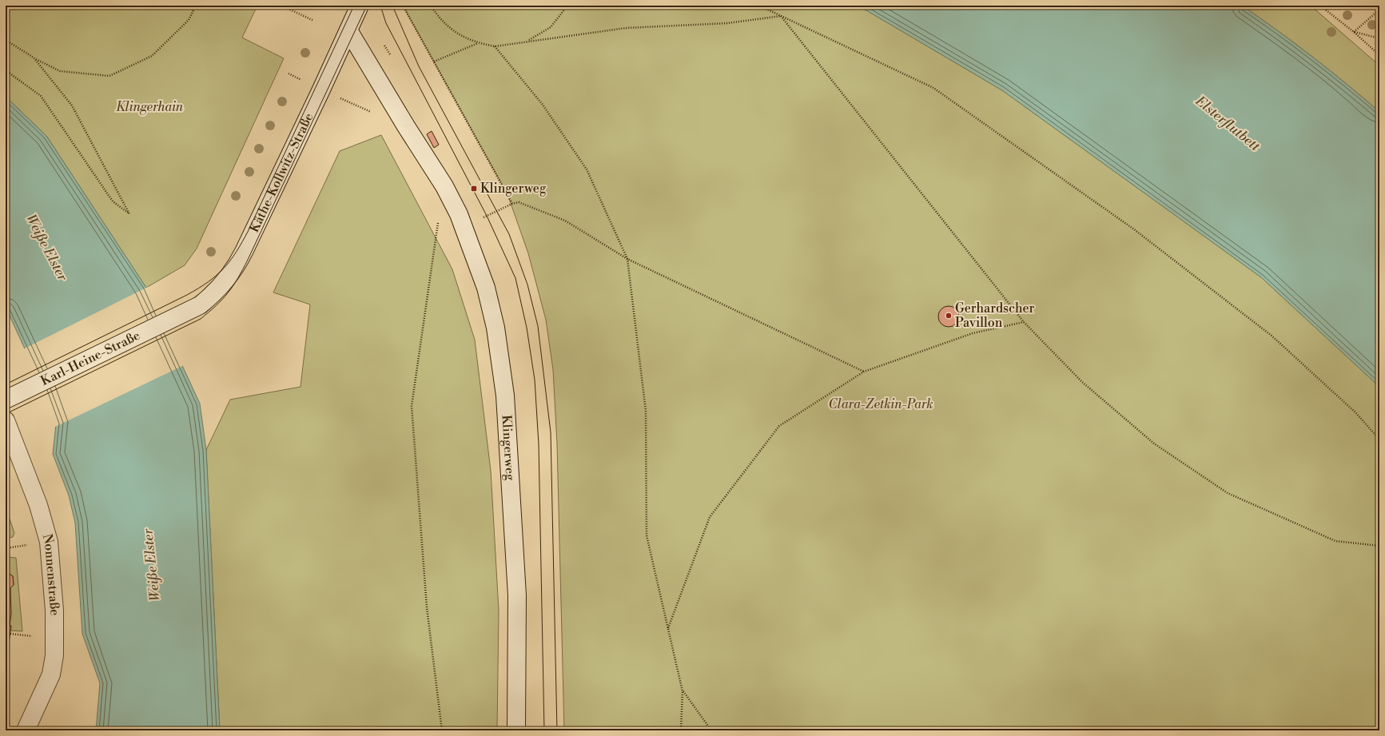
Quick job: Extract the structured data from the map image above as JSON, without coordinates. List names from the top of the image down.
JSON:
{
  "streets": {
    "main road": [
      "Käthe-Kollwitz-Straße",
      "Karl-Heine-Straße",
      "Klingerweg",
      "Nonnenstraße"
    ]
  },
  "crossings": [
    ["Käthe-Kollwitz-Straße", "Karl-Heine-Straße"],
    ["Käthe-Kollwitz-Straße", "Klingerweg"]
  ],
  "water": ["Elsterflutbett", "Weiße Elster"],
  "parks": ["Klingerhain", "Clara-Zetkin-Park"],
  "places": {
    "transit": ["Klingerweg"],
    "other": ["Gerhardscher Pavillon"]
  }
}
